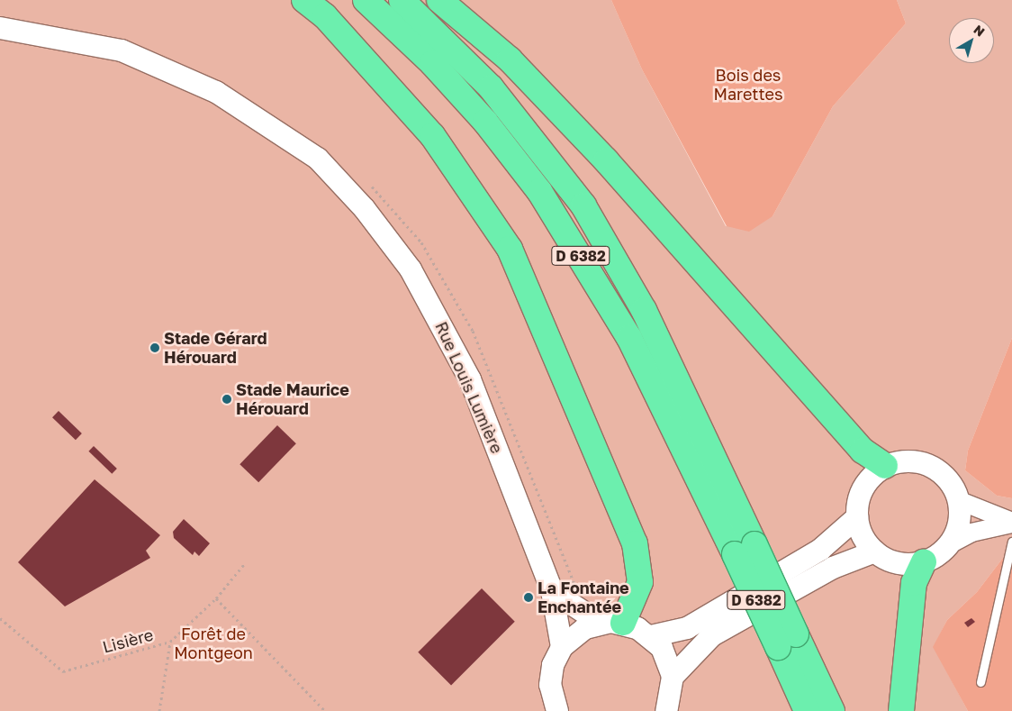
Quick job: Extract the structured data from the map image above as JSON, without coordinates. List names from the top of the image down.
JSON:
{
  "streets": {
    "highway": ["D 6382"],
    "main road": ["Rue Louis Lumière"],
    "path": ["Lisière"]
  },
  "parks": ["Bois des Marettes", "Forêt de Montgeon"],
  "places": ["Stade Gérard Hérouard", "Stade Maurice Hérouard", "La Fontaine Enchantée"],
  "north": "top right"
}
